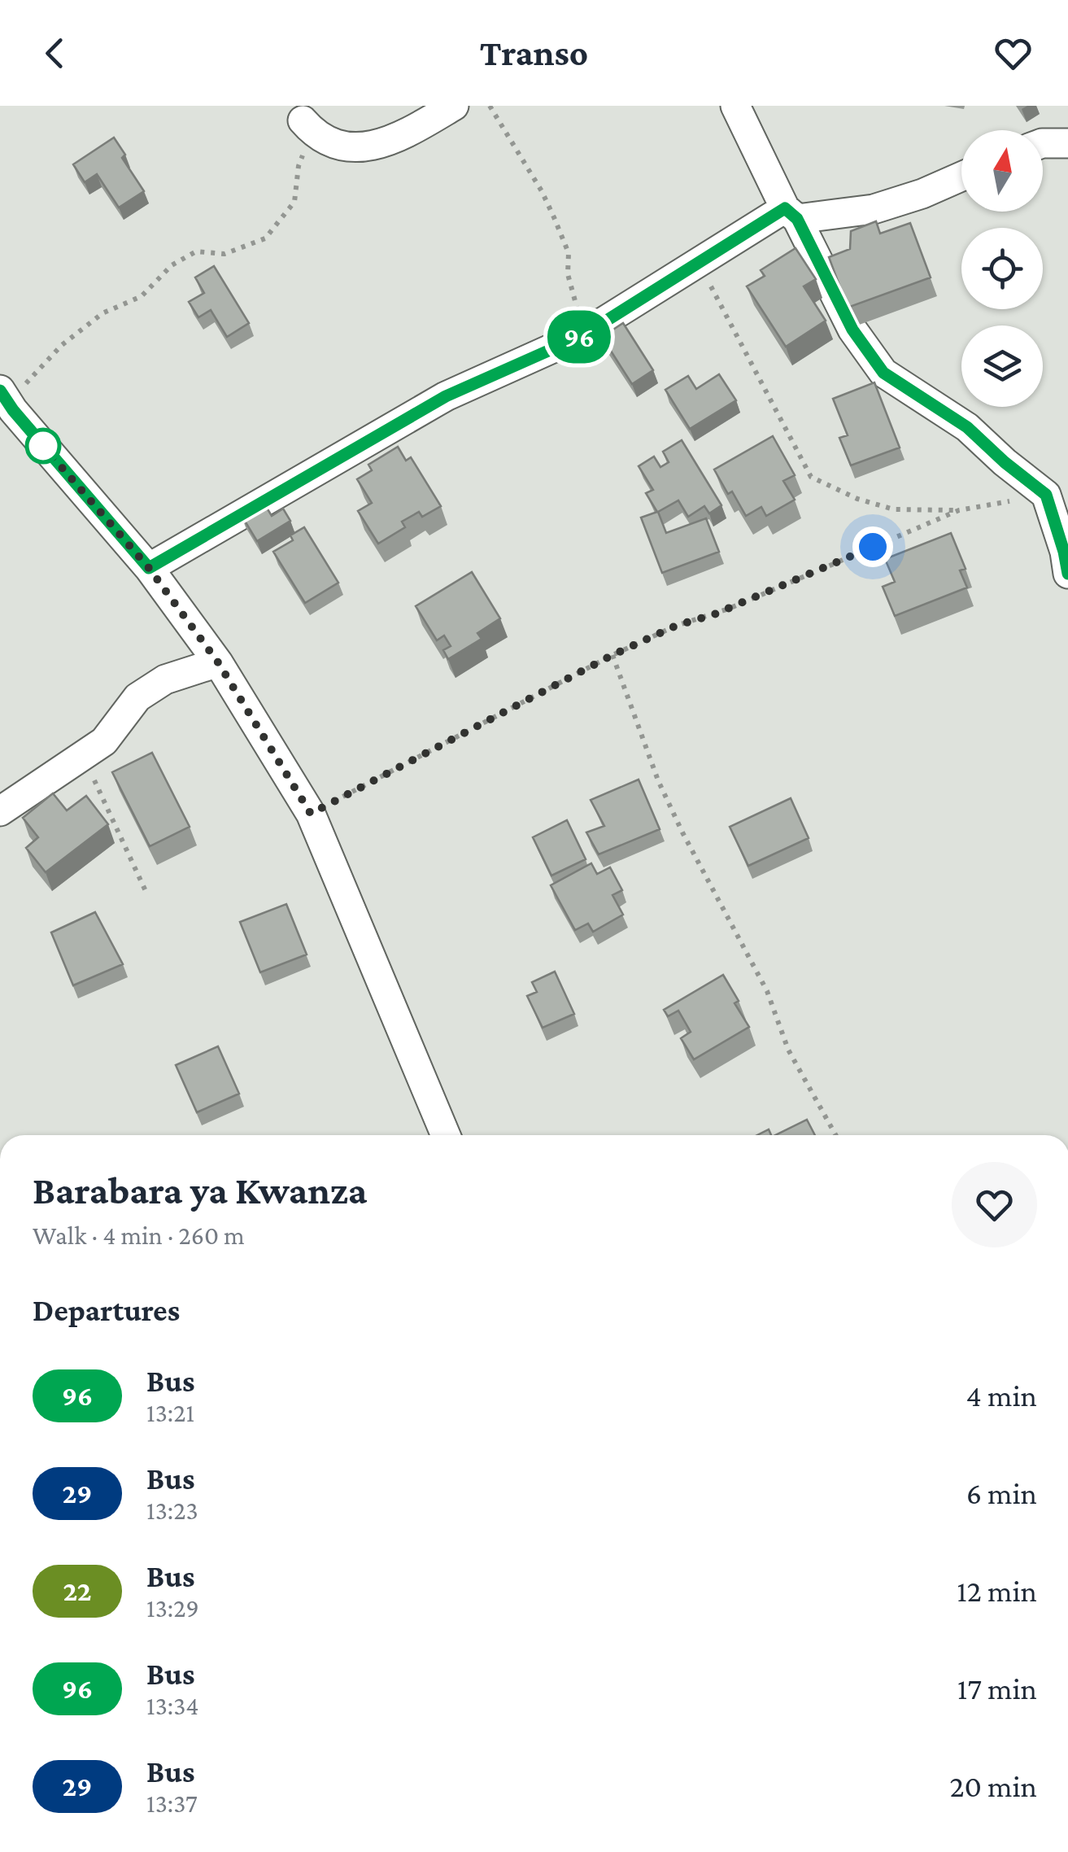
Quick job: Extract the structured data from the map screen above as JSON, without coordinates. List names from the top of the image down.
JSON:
{
  "lines": ["bus line 96"],
  "north": "top",
  "page": {
    "header": "Transo",
    "on_map": "96",
    "heading": [
      ["Barabara ya Kwanza", "Walk · 4 min · 260 m"],
      "Departures"
    ],
    "list": [
      {
        "mark": "96",
        "name": "Bus",
        "note": "13:21",
        "value": "4 min"
      },
      {
        "mark": "29",
        "name": "Bus",
        "note": "13:23",
        "value": "6 min"
      },
      {
        "mark": "22",
        "name": "Bus",
        "note": "13:29",
        "value": "12 min"
      },
      {
        "mark": "96",
        "name": "Bus",
        "note": "13:34",
        "value": "17 min"
      },
      {
        "mark": "29",
        "name": "Bus",
        "note": "13:37",
        "value": "20 min"
      }
    ]
  }
}
